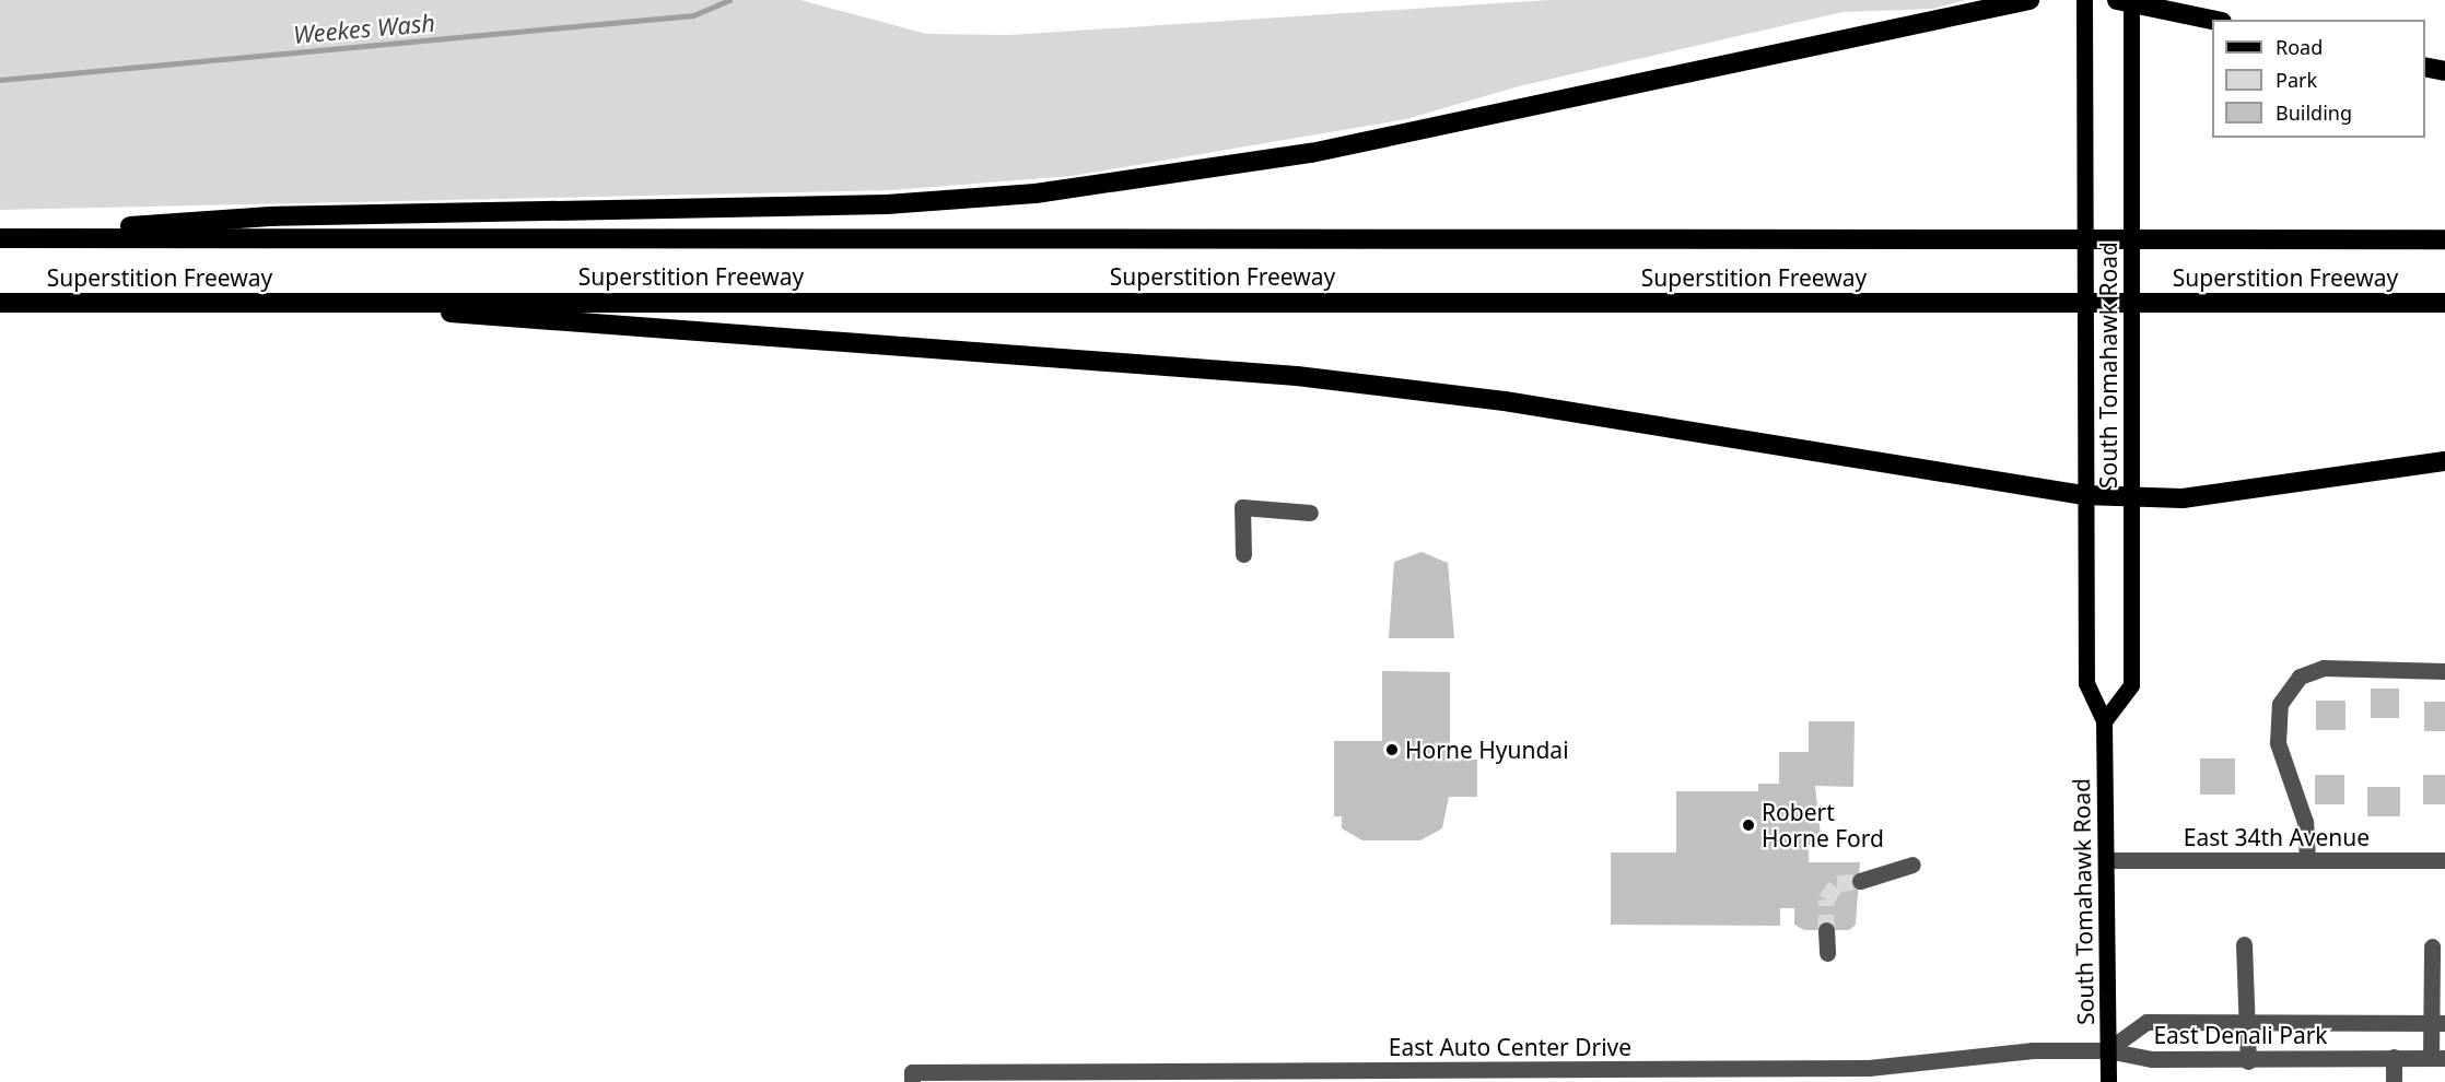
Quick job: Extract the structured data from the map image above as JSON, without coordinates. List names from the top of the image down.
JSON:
{
  "streets": {
    "highway": ["Superstition Freeway"],
    "main road": ["South Tomahawk Road"],
    "street": ["East 34th Avenue", "East Denali Park", "East Auto Center Drive"]
  },
  "crossings": [
    ["South Tomahawk Road", "East 34th Avenue"],
    ["South Tomahawk Road", "East Denali Park"],
    ["South Tomahawk Road", "East Auto Center Drive"],
    ["East Denali Park", "East Auto Center Drive"]
  ],
  "water": ["Weekes Wash"],
  "places": ["Horne Hyundai", "Robert Horne Ford"],
  "legend": ["Road", "Park", "Building"]
}
